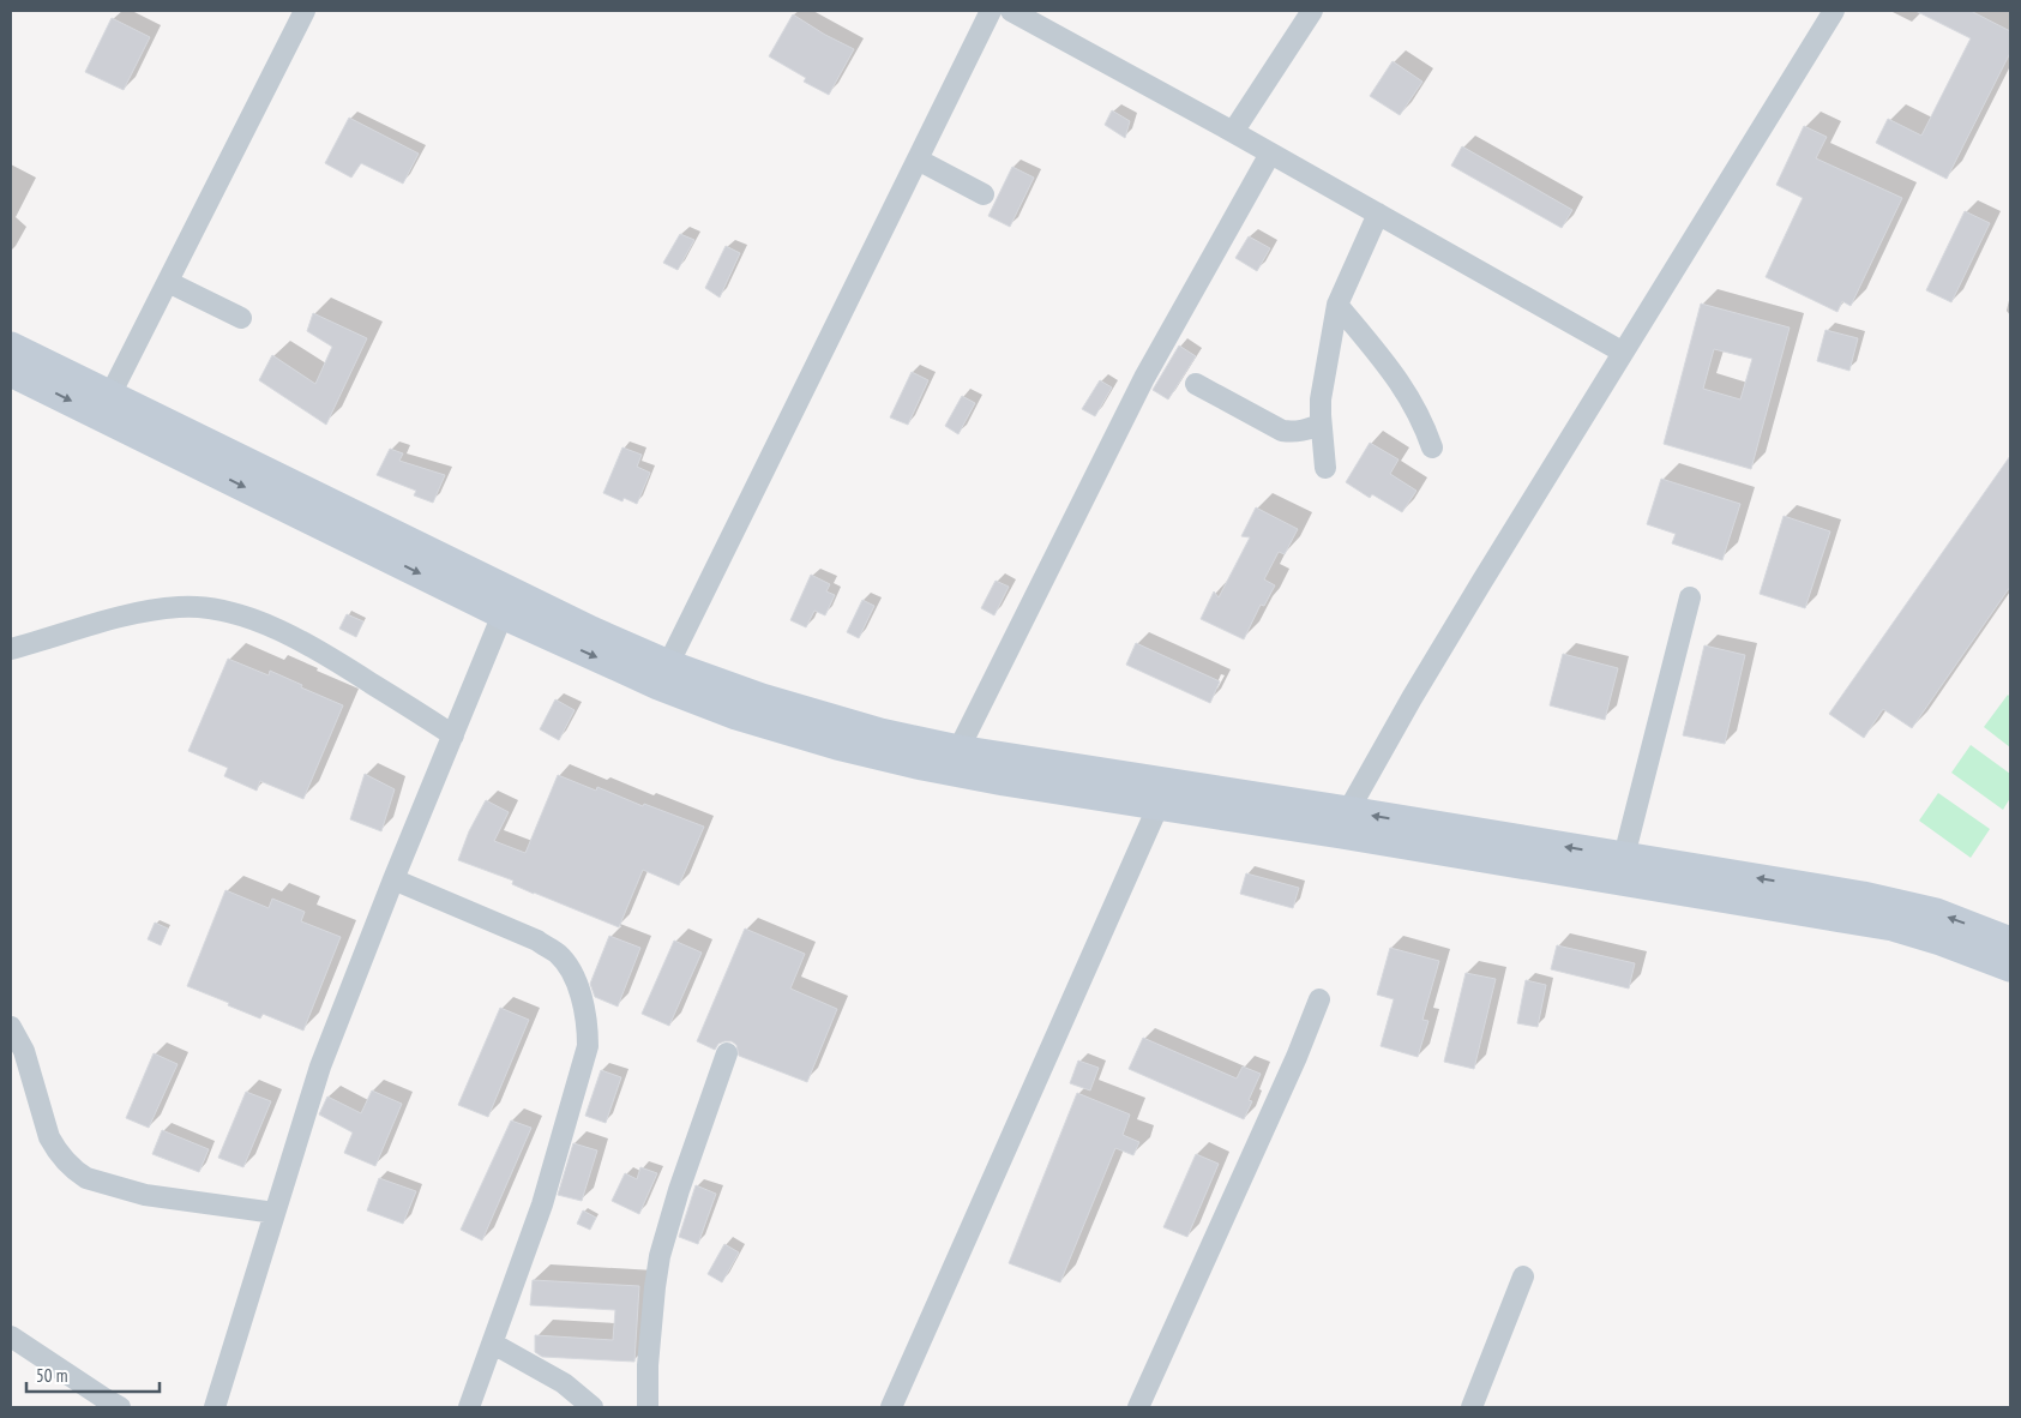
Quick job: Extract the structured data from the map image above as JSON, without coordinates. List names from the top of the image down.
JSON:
{
  "scale_bar": "50 m"
}
